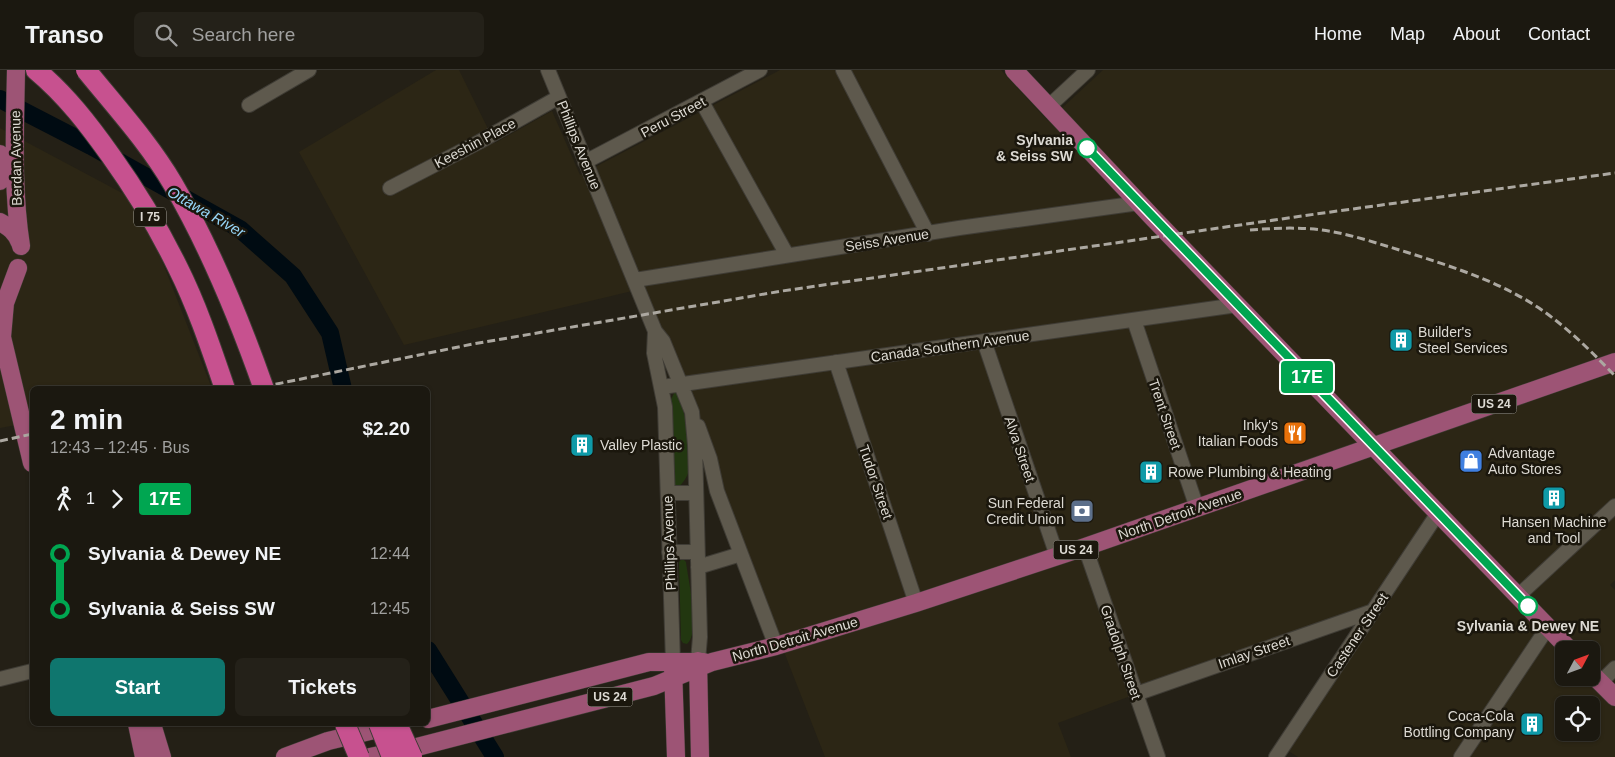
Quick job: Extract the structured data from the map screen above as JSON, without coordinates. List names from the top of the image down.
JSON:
{
  "streets": {
    "highway": ["I 75"],
    "main road": [
      "Phillips Avenue",
      "Berdan Avenue",
      "US 24",
      "North Detroit Avenue"
    ],
    "street": [
      "Peru Street",
      "Keeshin Place",
      "Seiss Avenue",
      "Canada Southern Avenue",
      "Trent Street",
      "Alva Street",
      "Tudor Street",
      "Castener Street",
      "Gradolph Street",
      "Imlay Street"
    ]
  },
  "crossings": [
    ["Peru Street", "Phillips Avenue"],
    ["Keeshin Place", "Phillips Avenue"],
    ["Phillips Avenue", "Seiss Avenue"],
    ["Phillips Avenue", "Canada Southern Avenue"],
    ["Phillips Avenue", "North Detroit Avenue"],
    ["Canada Southern Avenue", "Trent Street"],
    ["Canada Southern Avenue", "Alva Street"],
    ["Canada Southern Avenue", "Tudor Street"],
    ["Trent Street", "North Detroit Avenue"],
    ["Alva Street", "North Detroit Avenue"],
    ["Tudor Street", "North Detroit Avenue"],
    ["North Detroit Avenue", "Gradolph Street"],
    ["Castener Street", "Imlay Street"],
    ["Gradolph Street", "Imlay Street"]
  ],
  "water": ["Ottawa River"],
  "places": {
    "other": ["Sylvania & Seiss SW", "Sylvania & Dewey NE"],
    "building": [
      "Builder's Steel Services",
      "Valley Plastic",
      "Rowe Plumbing & Heating",
      "Hansen Machine and Tool",
      "Coca-Cola Bottling Company"
    ],
    "restaurant": ["Inky's Italian Foods"],
    "shop": ["Advantage Auto Stores"],
    "bank": ["Sun Federal Credit Union"]
  },
  "lines": ["bus line 17E"],
  "north": "top right",
  "page": {
    "header": "Transo",
    "search": "Search here",
    "nav": [
      "Home",
      "Map",
      "About",
      "Contact"
    ],
    "on_map": "17E",
    "heading": ["2 min", "12:43 – 12:45 · Bus", "$2.20"],
    "legs": ["1", "17E"],
    "list": [
      {
        "name": "Sylvania & Dewey NE",
        "value": "12:44"
      },
      {
        "name": "Sylvania & Seiss SW",
        "value": "12:45"
      }
    ],
    "buttons": ["Start", "Tickets"]
  }
}
